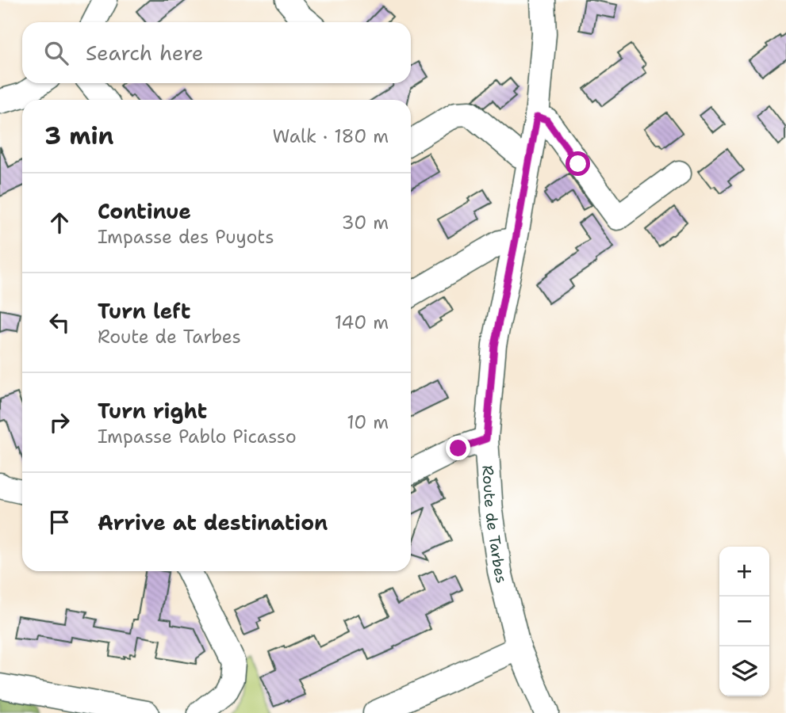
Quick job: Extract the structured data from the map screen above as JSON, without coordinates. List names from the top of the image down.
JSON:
{
  "streets": {
    "street": ["Route de Tarbes"]
  },
  "page": {
    "search": "Search here",
    "heading": ["3 min", "Walk · 180 m"],
    "list": [
      ["Continue", "Impasse des Puyots", "30 m"],
      ["Turn left", "Route de Tarbes", "140 m"],
      ["Turn right", "Impasse Pablo Picasso", "10 m"],
      "Arrive at destination"
    ],
    "map_buttons": ["+", "−"]
  }
}
